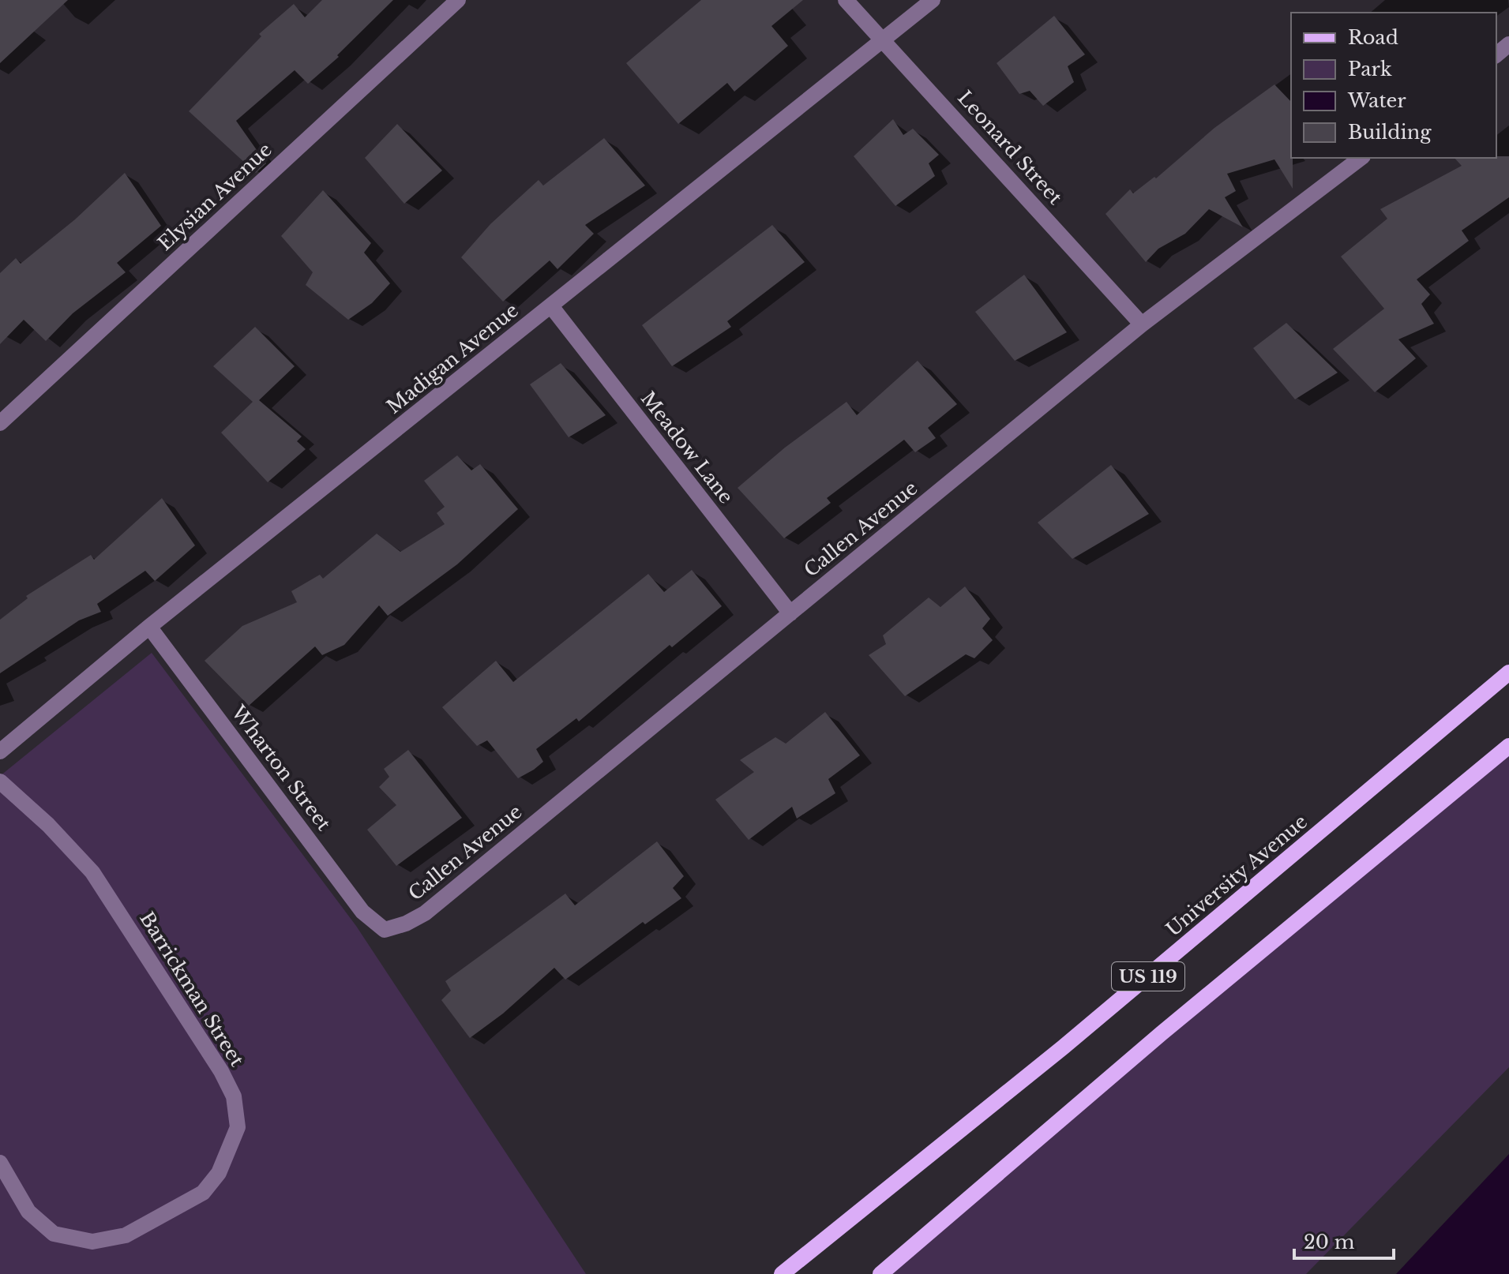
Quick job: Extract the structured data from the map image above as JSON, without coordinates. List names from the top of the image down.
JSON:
{
  "streets": {
    "main road": ["University Avenue", "US 119"],
    "street": [
      "Leonard Street",
      "Elysian Avenue",
      "Madigan Avenue",
      "Meadow Lane",
      "Callen Avenue",
      "Wharton Street",
      "Barrickman Street"
    ]
  },
  "crossings": [
    ["Leonard Street", "Madigan Avenue"],
    ["Leonard Street", "Callen Avenue"],
    ["Madigan Avenue", "Meadow Lane"],
    ["Madigan Avenue", "Wharton Street"],
    ["Meadow Lane", "Callen Avenue"],
    ["Callen Avenue", "Wharton Street"]
  ],
  "legend": [
    "Road",
    "Park",
    "Water",
    "Building"
  ],
  "scale_bar": "20 m"
}
